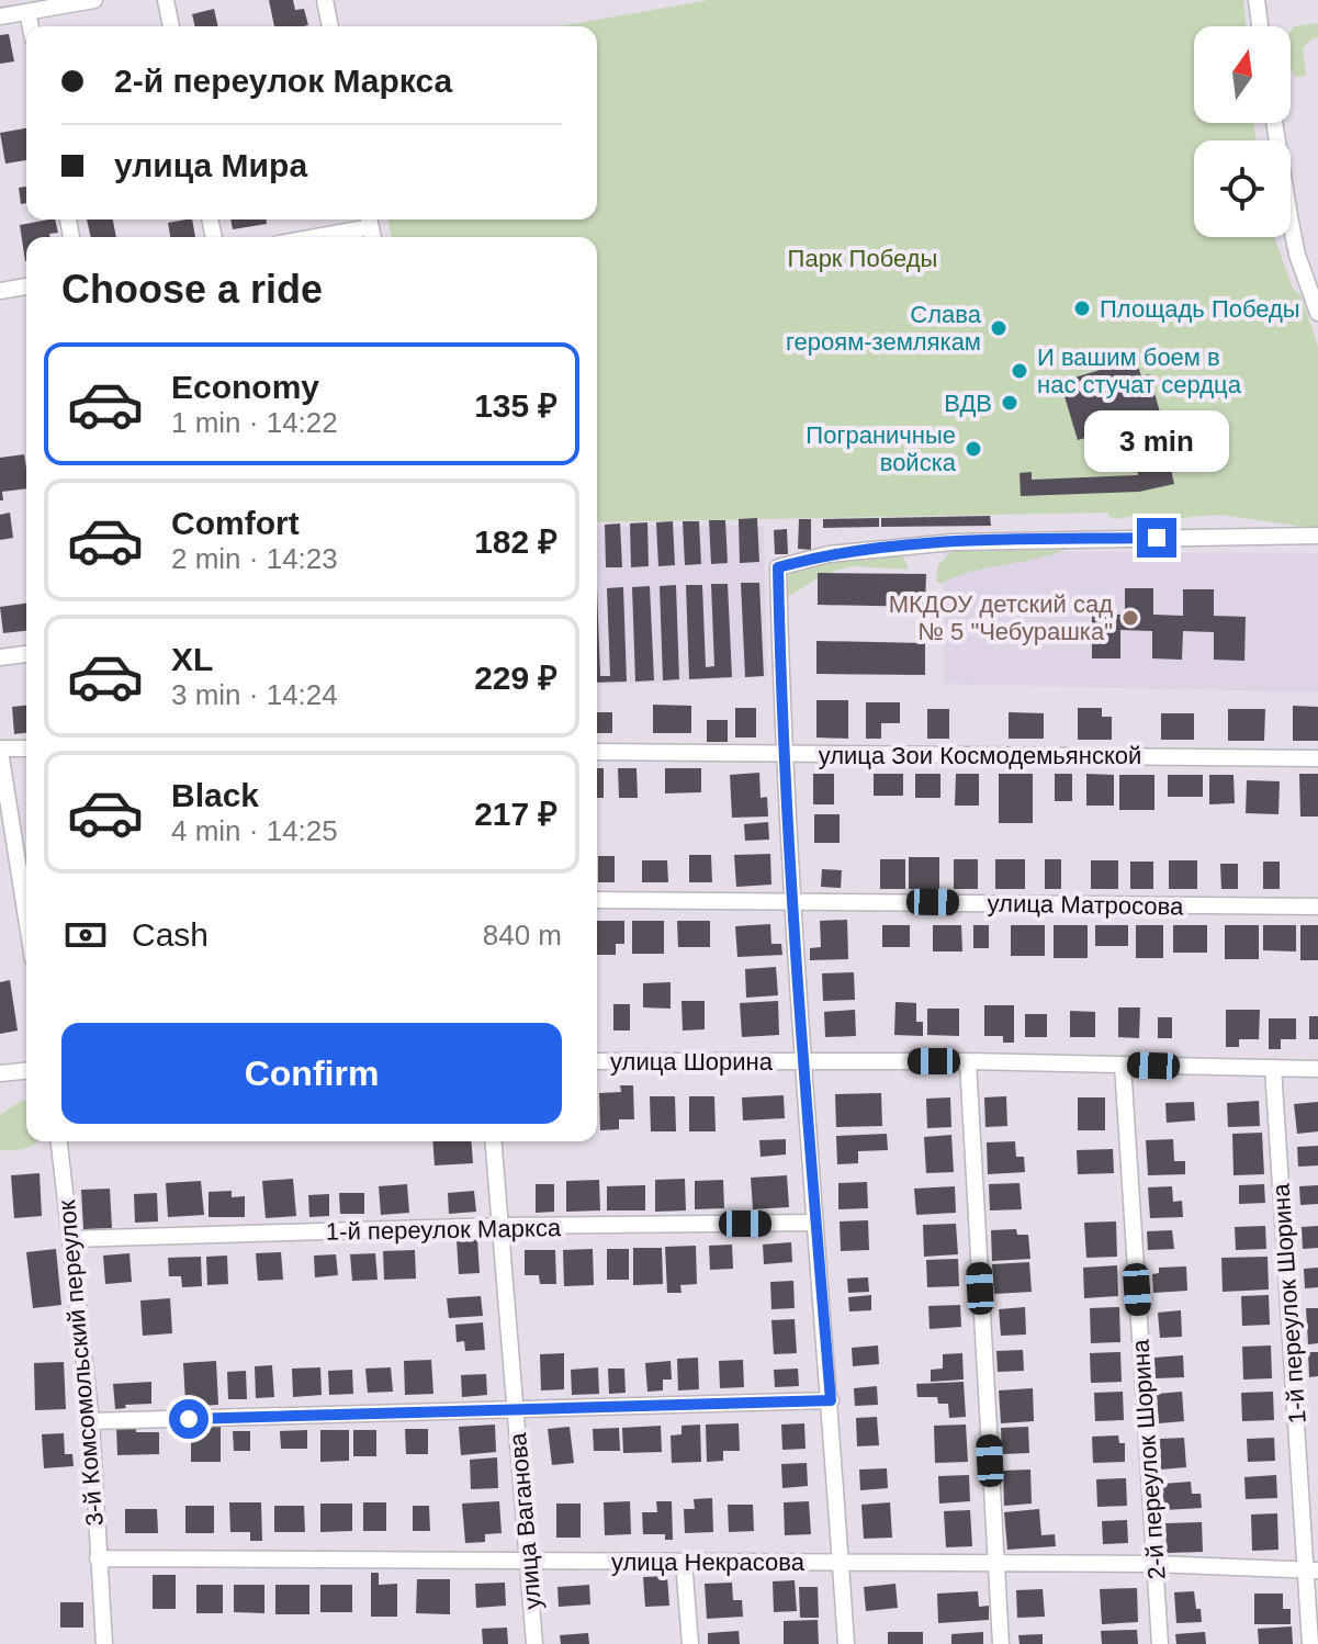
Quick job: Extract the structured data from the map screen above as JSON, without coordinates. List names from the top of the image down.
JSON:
{
  "streets": {
    "street": [
      "улица Зои Космодемьянской",
      "улица Матросова",
      "улица Шорина",
      "1-й переулок Маркса",
      "1-й переулок Шорина",
      "3-й Комсомольский переулок",
      "2-й переулок Шорина",
      "улица Ваганова",
      "улица Некрасова"
    ]
  },
  "crossings": [
    ["улица Шорина", "1-й переулок Шорина"],
    ["улица Шорина", "2-й переулок Шорина"],
    ["1-й переулок Маркса", "3-й Комсомольский переулок"],
    ["1-й переулок Маркса", "улица Ваганова"],
    ["1-й переулок Шорина", "улица Некрасова"],
    ["3-й Комсомольский переулок", "улица Некрасова"],
    ["2-й переулок Шорина", "улица Некрасова"],
    ["улица Ваганова", "улица Некрасова"]
  ],
  "parks": ["Парк Победы"],
  "places": [
    "Площадь Победы",
    "Слава героям-землякам",
    "И вашим боем в нас стучат сердца",
    "ВДВ",
    "Пограничные войска",
    "МКДОУ детский сад № 5 \"Чебурашка\""
  ],
  "north": "top",
  "page": {
    "banner": ["2-й переулок Маркса", "улица Мира"],
    "heading": "Choose a ride",
    "list": [
      {
        "name": "Economy",
        "note": "1 min · 14:22",
        "value": "135 ₽"
      },
      {
        "name": "Comfort",
        "note": "2 min · 14:23",
        "value": "182 ₽"
      },
      {
        "name": "XL",
        "note": "3 min · 14:24",
        "value": "229 ₽"
      },
      {
        "name": "Black",
        "note": "4 min · 14:25",
        "value": "217 ₽"
      }
    ],
    "bubble": "3 min",
    "pay": ["Cash", "840 m"],
    "buttons": "Confirm"
  }
}
